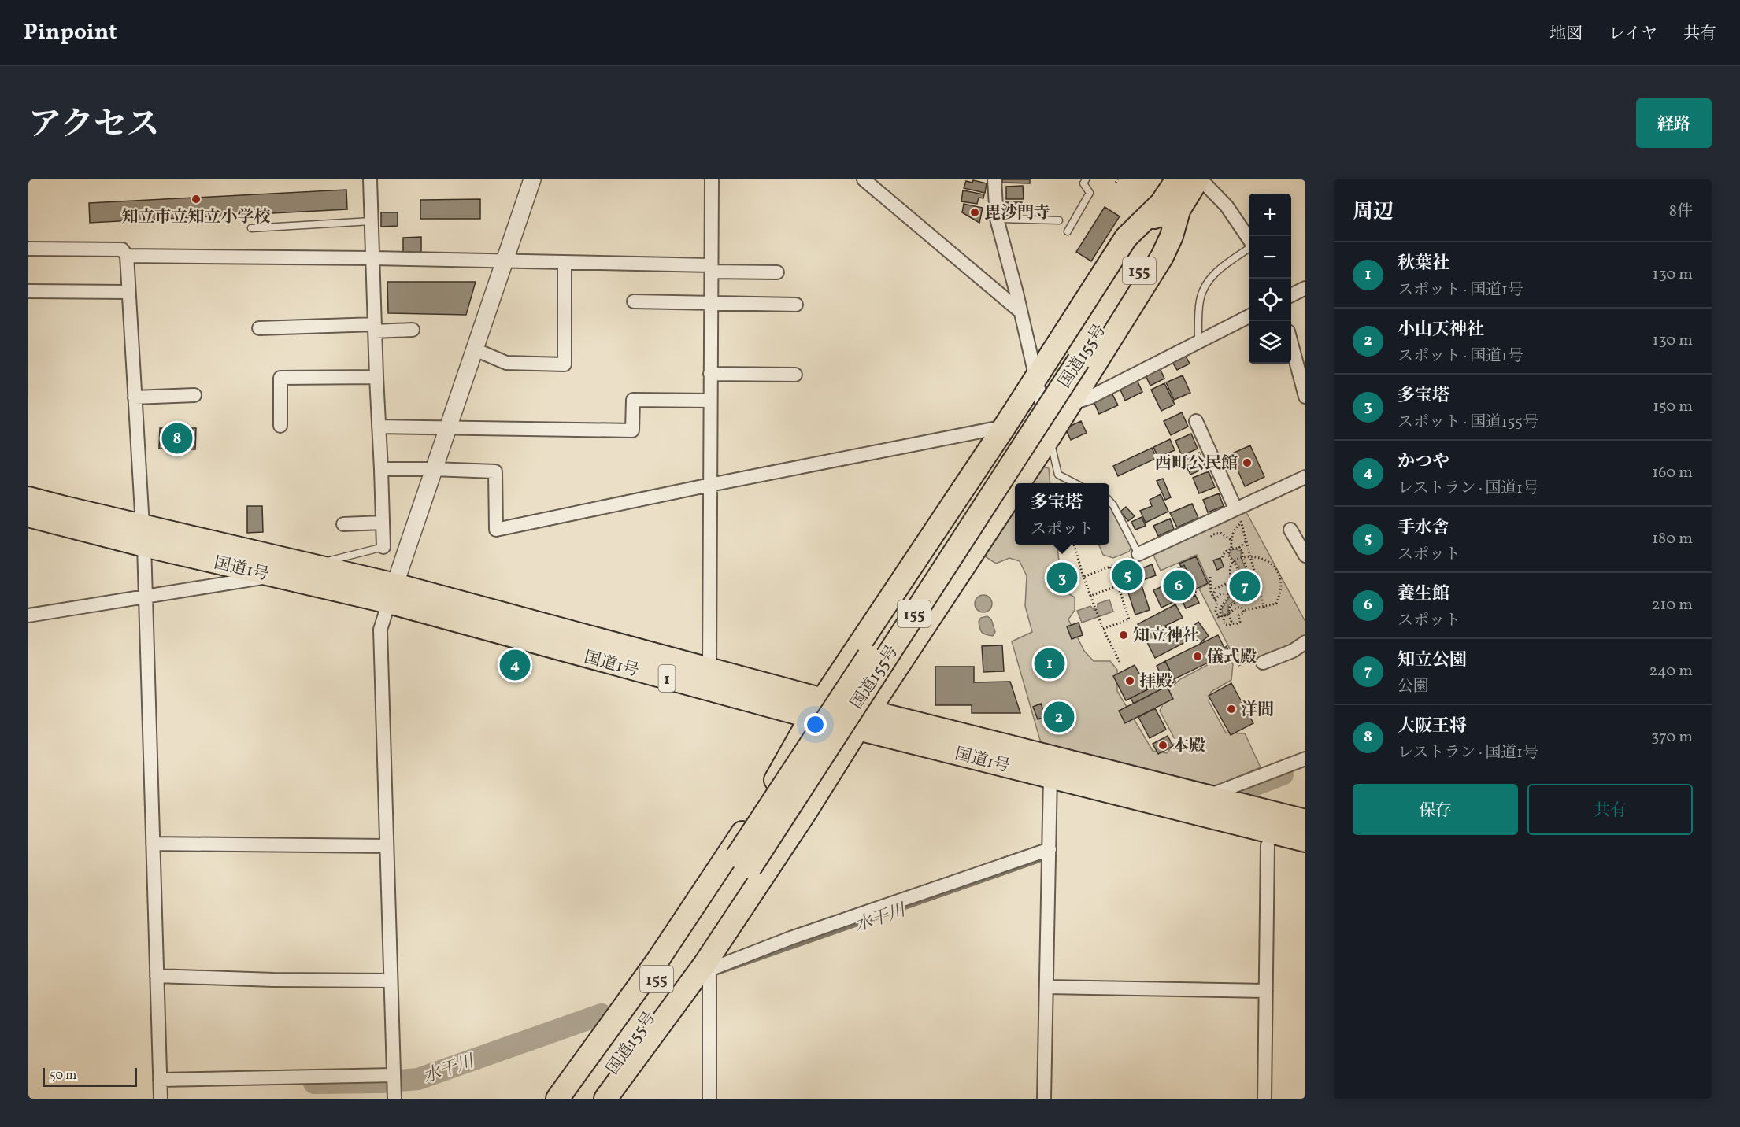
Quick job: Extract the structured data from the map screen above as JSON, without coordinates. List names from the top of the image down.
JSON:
{
  "streets": {
    "highway": [
      "155",
      "国道155号",
      "国道1号",
      "1"
    ]
  },
  "crossings": [
    ["155", "国道155号"],
    ["155", "国道1号"]
  ],
  "water": ["水干川"],
  "places": [
    "知立市立知立小学校",
    "毘沙門寺",
    "西町公民館",
    "知立神社",
    "儀式殿",
    "拝殿",
    "洋間",
    "本殿"
  ],
  "scale_bar": "50 m",
  "page": {
    "header": "Pinpoint",
    "nav": ["地図", "レイヤ", "共有"],
    "title": "アクセス",
    "buttons": [
      "経路",
      ["保存", "共有"]
    ],
    "heading": ["周辺", "8件"],
    "map_buttons": ["+", "−"],
    "list": [
      {
        "mark": "1",
        "name": "秋葉社",
        "note": "スポット · 国道1号",
        "value": "130 m"
      },
      {
        "mark": "2",
        "name": "小山天神社",
        "note": "スポット · 国道1号",
        "value": "130 m"
      },
      {
        "mark": "3",
        "name": "多宝塔",
        "note": "スポット · 国道155号",
        "value": "150 m"
      },
      {
        "mark": "4",
        "name": "かつや",
        "note": "レストラン · 国道1号",
        "value": "160 m"
      },
      {
        "mark": "5",
        "name": "手水舎",
        "note": "スポット",
        "value": "180 m"
      },
      {
        "mark": "6",
        "name": "養生館",
        "note": "スポット",
        "value": "210 m"
      },
      {
        "mark": "7",
        "name": "知立公園",
        "note": "公園",
        "value": "240 m"
      },
      {
        "mark": "8",
        "name": "大阪王将",
        "note": "レストラン · 国道1号",
        "value": "370 m"
      }
    ],
    "pins": [
      "8",
      "5",
      "3",
      "6",
      "7",
      "1",
      "4",
      "2"
    ],
    "popup": ["多宝塔", "スポット"],
    "scale": "50 m"
  }
}
